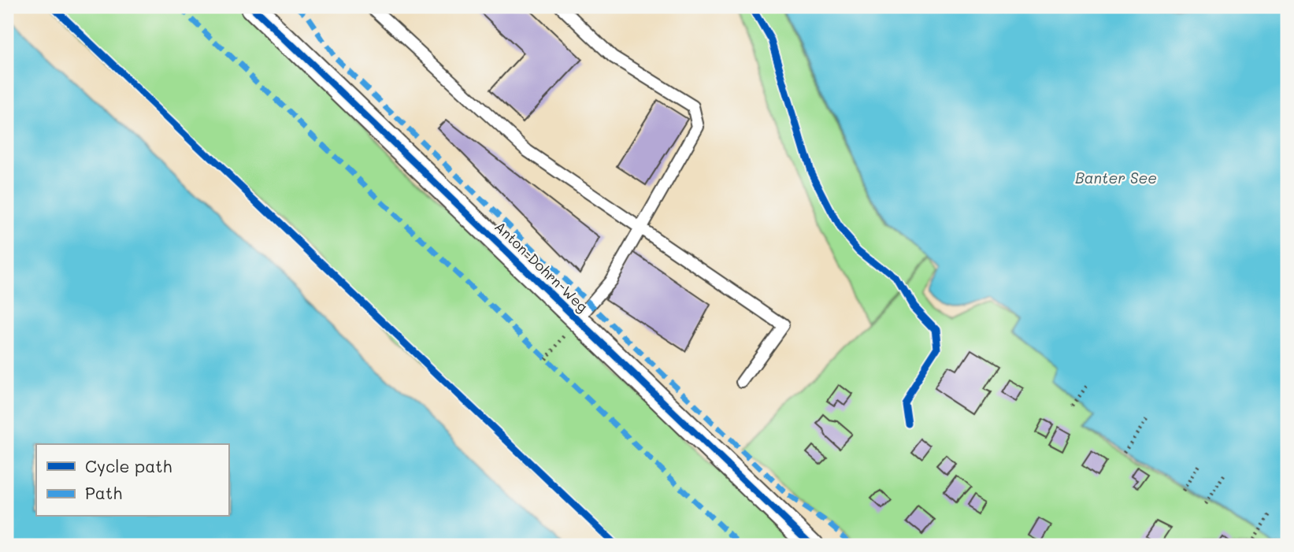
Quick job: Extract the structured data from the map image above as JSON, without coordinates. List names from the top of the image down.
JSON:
{
  "streets": {
    "street": ["Anton-Dohrn-Weg"]
  },
  "water": ["Banter See"],
  "legend": ["Cycle path", "Path"]
}
